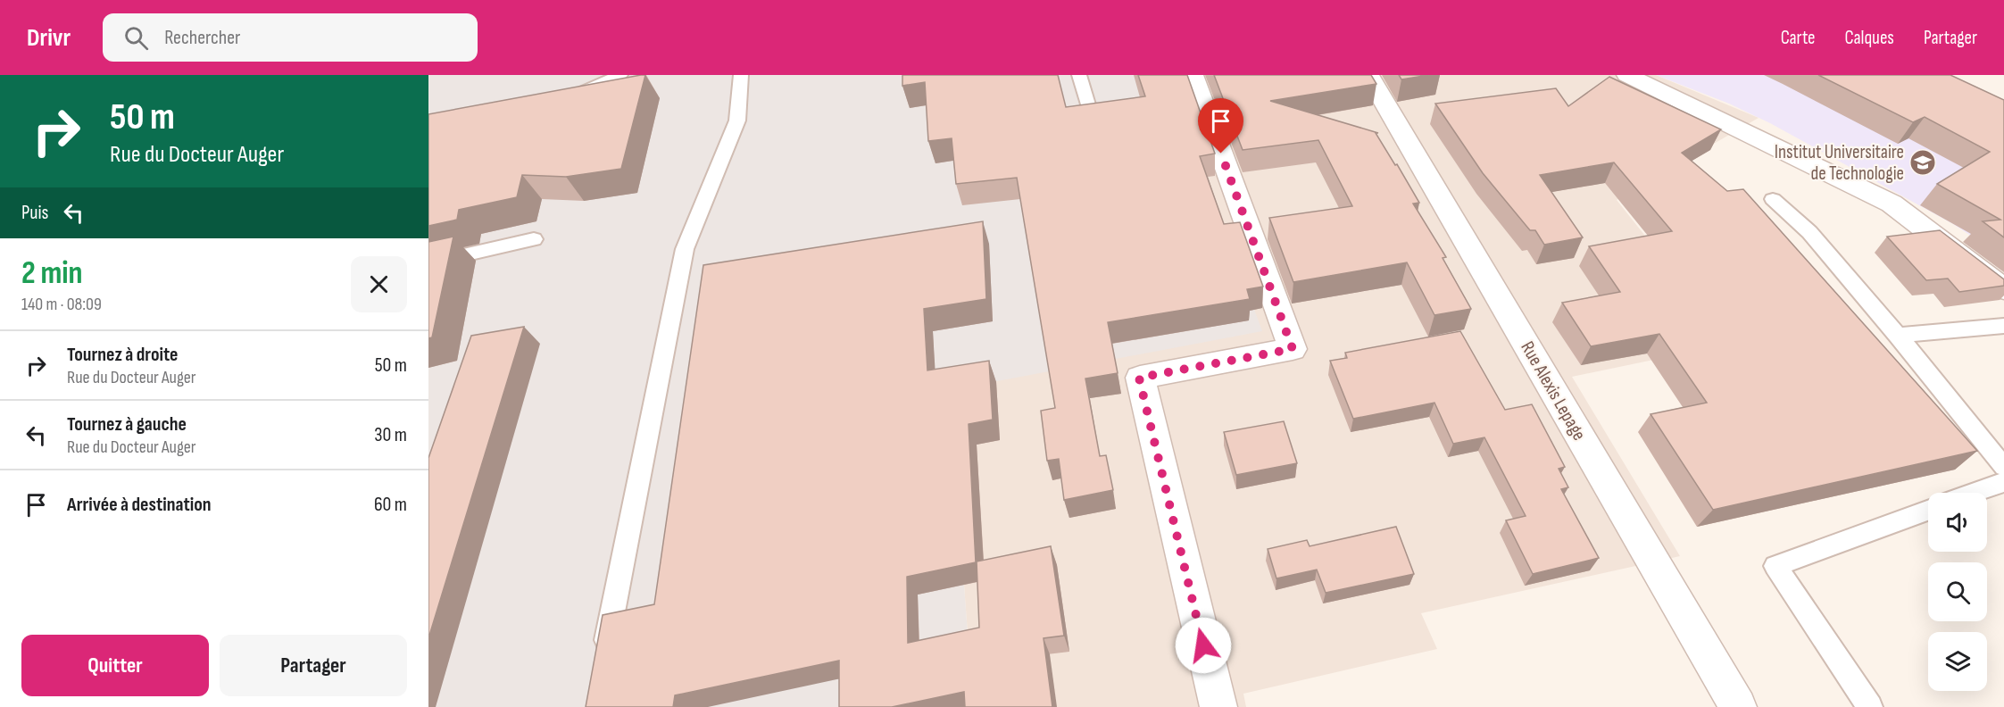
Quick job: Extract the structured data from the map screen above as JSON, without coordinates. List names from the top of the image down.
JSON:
{
  "streets": {
    "street": ["Rue Alexis Lepage"]
  },
  "places": {
    "school or university": ["Institut Universitaire de Technologie"]
  },
  "page": {
    "header": "Drivr",
    "search": "Rechercher",
    "nav": ["Carte", "Calques", "Partager"],
    "turn": ["50 m", "Rue du Docteur Auger"],
    "then": "Puis",
    "heading": ["2 min", "140 m · 08:09"],
    "list": [
      {
        "name": "Tournez à droite",
        "note": "Rue du Docteur Auger",
        "value": "50 m"
      },
      {
        "name": "Tournez à gauche",
        "note": "Rue du Docteur Auger",
        "value": "30 m"
      },
      {
        "name": "Arrivée à destination",
        "value": "60 m"
      }
    ],
    "buttons": ["Quitter", "Partager"]
  }
}
